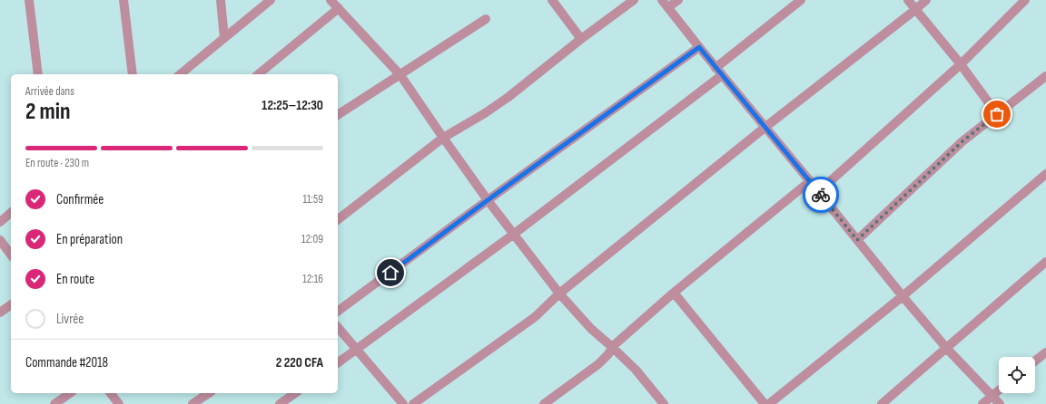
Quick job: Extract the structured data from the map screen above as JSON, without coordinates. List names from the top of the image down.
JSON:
{
  "page": {
    "heading": ["2 min", "Arrivée dans", "12:25–12:30"],
    "panel": ["Commande #2018", "2 220 CFA"],
    "bar": "En route · 230 m",
    "list": [
      ["Confirmée", "11:59"],
      ["En préparation", "12:09"],
      ["En route", "12:16"],
      "Livrée"
    ]
  }
}
